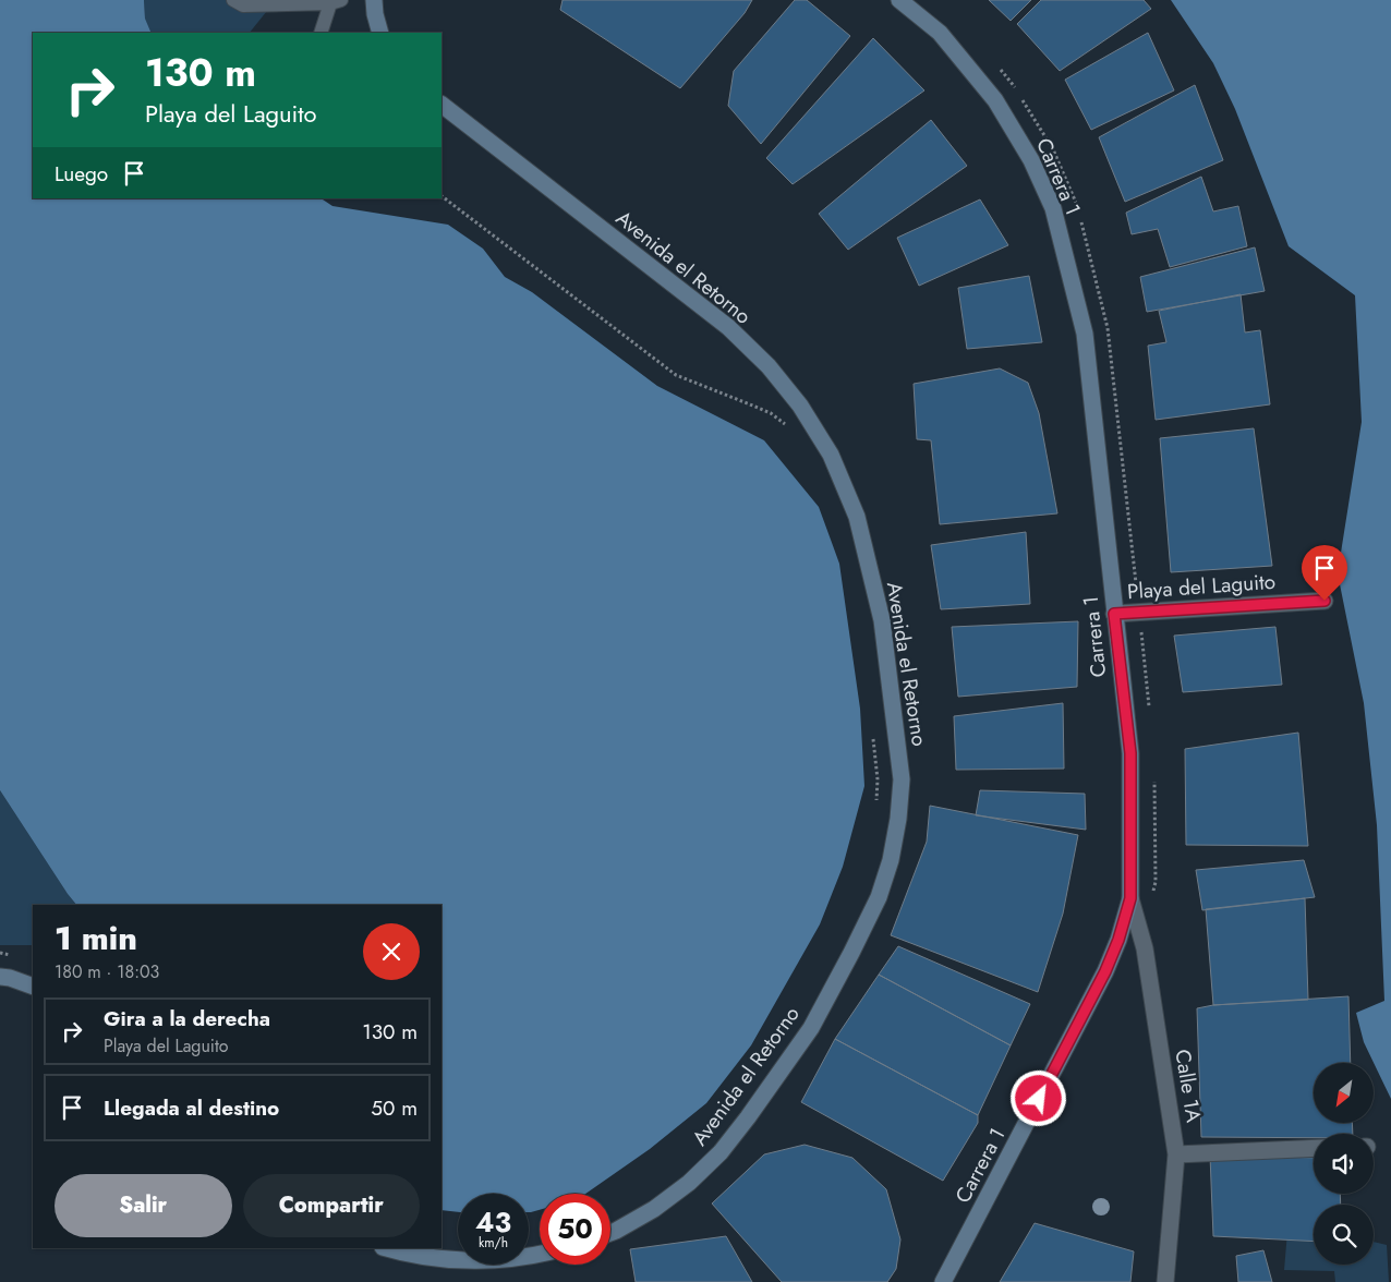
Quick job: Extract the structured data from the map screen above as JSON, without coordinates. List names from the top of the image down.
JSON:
{
  "streets": {
    "main road": ["Carrera 1", "Avenida el Retorno"],
    "street": ["Playa del Laguito", "Calle 1A"]
  },
  "crossings": [
    ["Carrera 1", "Playa del Laguito"],
    ["Carrera 1", "Calle 1A"]
  ],
  "north": "bottom left",
  "page": {
    "turn": ["130 m", "Playa del Laguito"],
    "then": "Luego",
    "heading": ["1 min", "180 m · 18:03"],
    "list": [
      {
        "name": "Gira a la derecha",
        "note": "Playa del Laguito",
        "value": "130 m"
      },
      {
        "name": "Llegada al destino",
        "value": "50 m"
      }
    ],
    "buttons": ["Salir", "Compartir"],
    "speed": "43 km/h",
    "limit": "50"
  }
}
